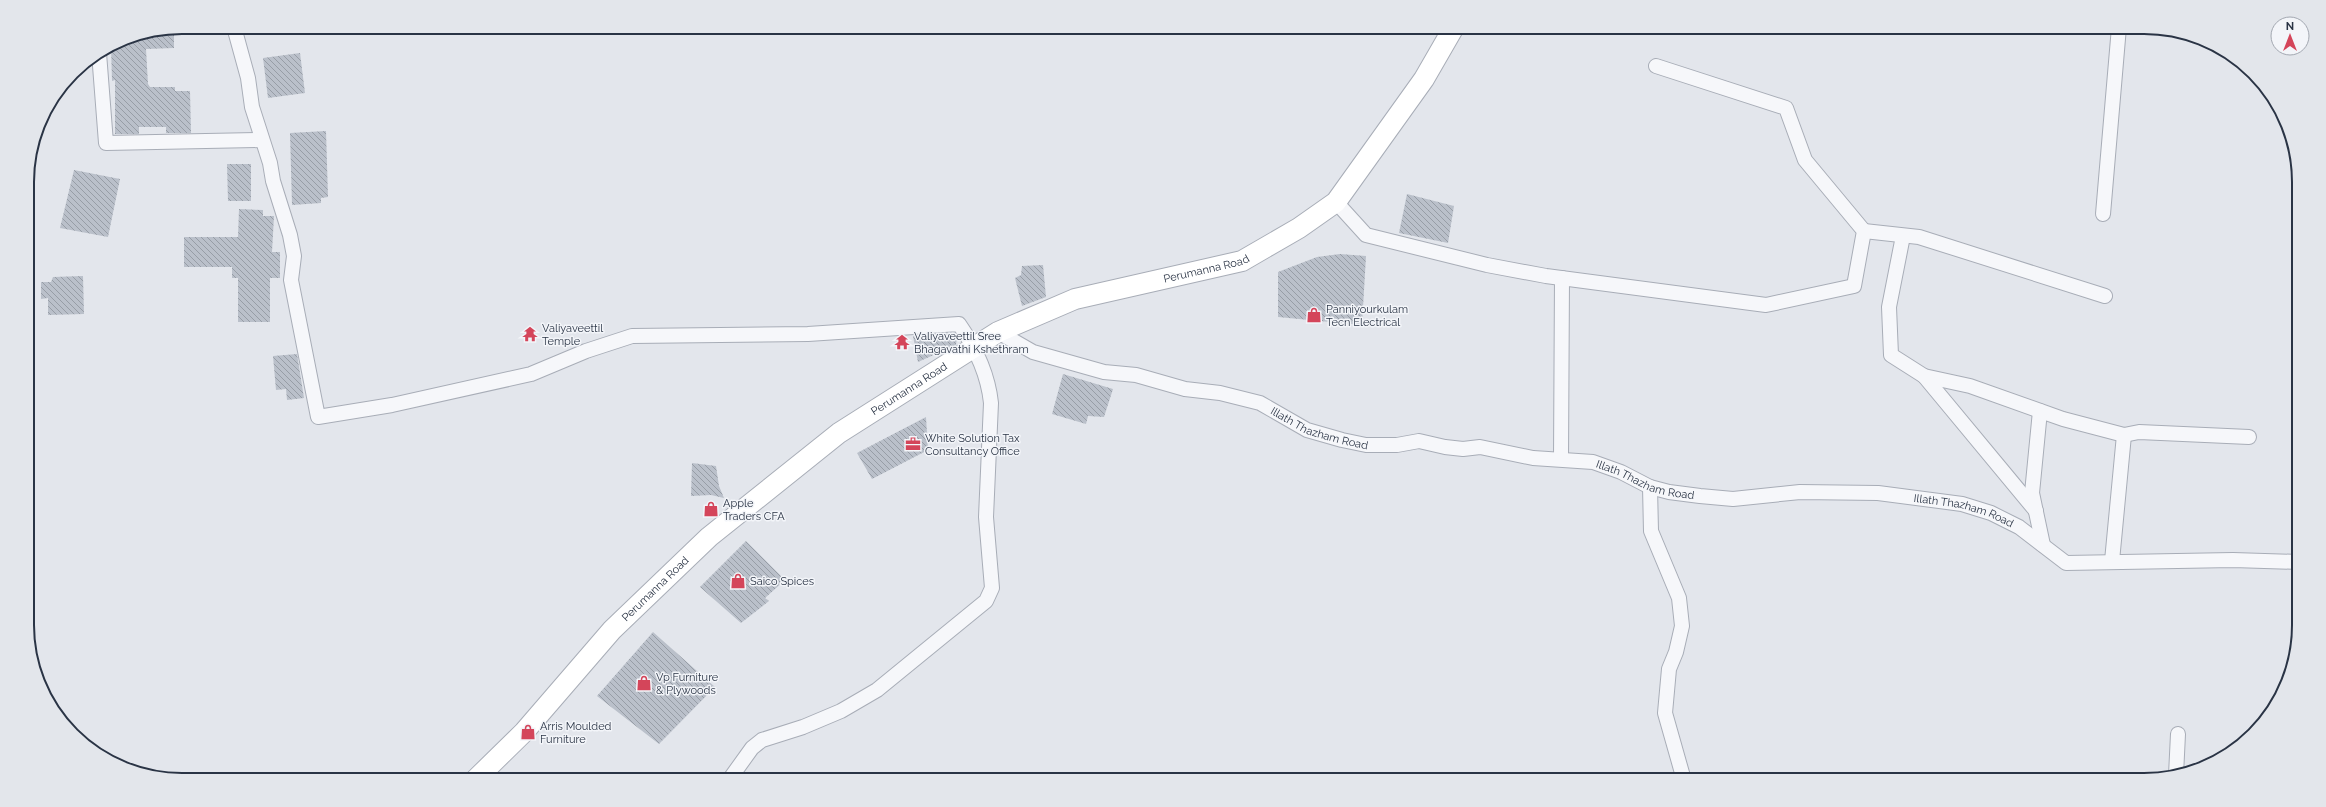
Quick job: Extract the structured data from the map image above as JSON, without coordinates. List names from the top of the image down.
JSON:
{
  "streets": {
    "main road": ["Perumanna Road"],
    "street": ["Illath Thazham Road"]
  },
  "crossings": [
    ["Perumanna Road", "Illath Thazham Road"]
  ],
  "places": {
    "shop": [
      "Panniyourkulam Tecn Electrical",
      "Apple Traders CFA",
      "Saico Spices",
      "Vp Furniture & Plywoods",
      "Arris Moulded Furniture"
    ],
    "temple": ["Valiyaveettil Temple", "Valiyaveettil Sree Bhagavathi Kshethram"],
    "office": ["White Solution Tax Consultancy Office"]
  },
  "north": "top"
}
